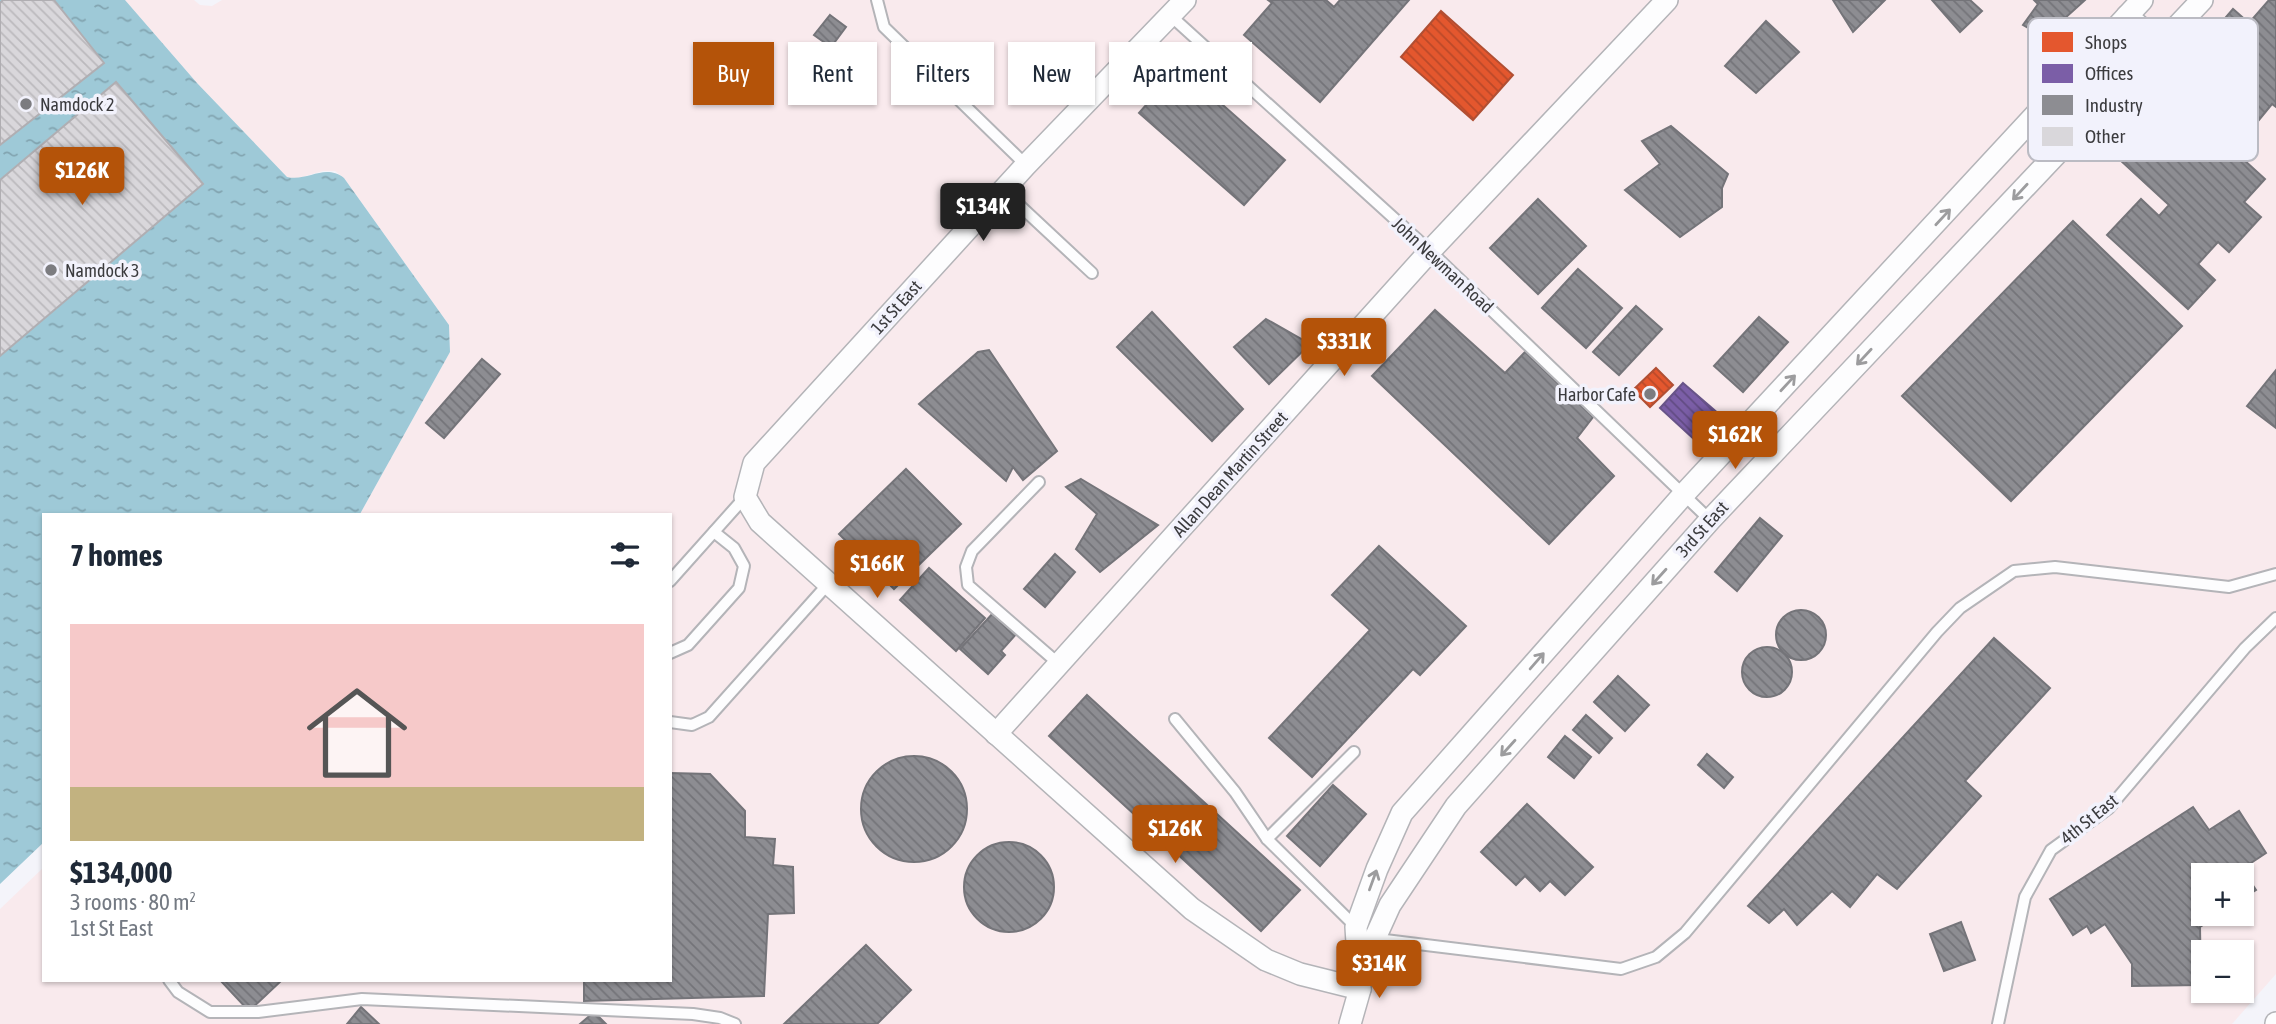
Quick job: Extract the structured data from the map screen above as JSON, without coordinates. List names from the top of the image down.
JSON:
{
  "streets": {
    "street": ["1st St East", "Allan Dean Martin Street", "3rd St East"],
    "lane": ["John Newman Road", "4th St East"]
  },
  "crossings": [
    ["John Newman Road", "1st St East"],
    ["John Newman Road", "Allan Dean Martin Street"],
    ["John Newman Road", "3rd St East"]
  ],
  "places": ["Namdock 2", "Namdock 3", "Harbor Cafe"],
  "legend": [
    "Shops",
    "Offices",
    "Industry",
    "Other"
  ],
  "page": {
    "chip": [
      "Buy",
      "Rent",
      "Filters",
      "New",
      "Apartment"
    ],
    "price": [
      "$126K",
      "$134K",
      "$331K",
      "$162K",
      "$166K",
      "$126K",
      "$314K"
    ],
    "heading": "7 homes",
    "list": [
      {
        "name": "$134,000",
        "note": "3 rooms · 80 m² · 1st St East"
      }
    ],
    "map_buttons": ["+", "−"]
  }
}
